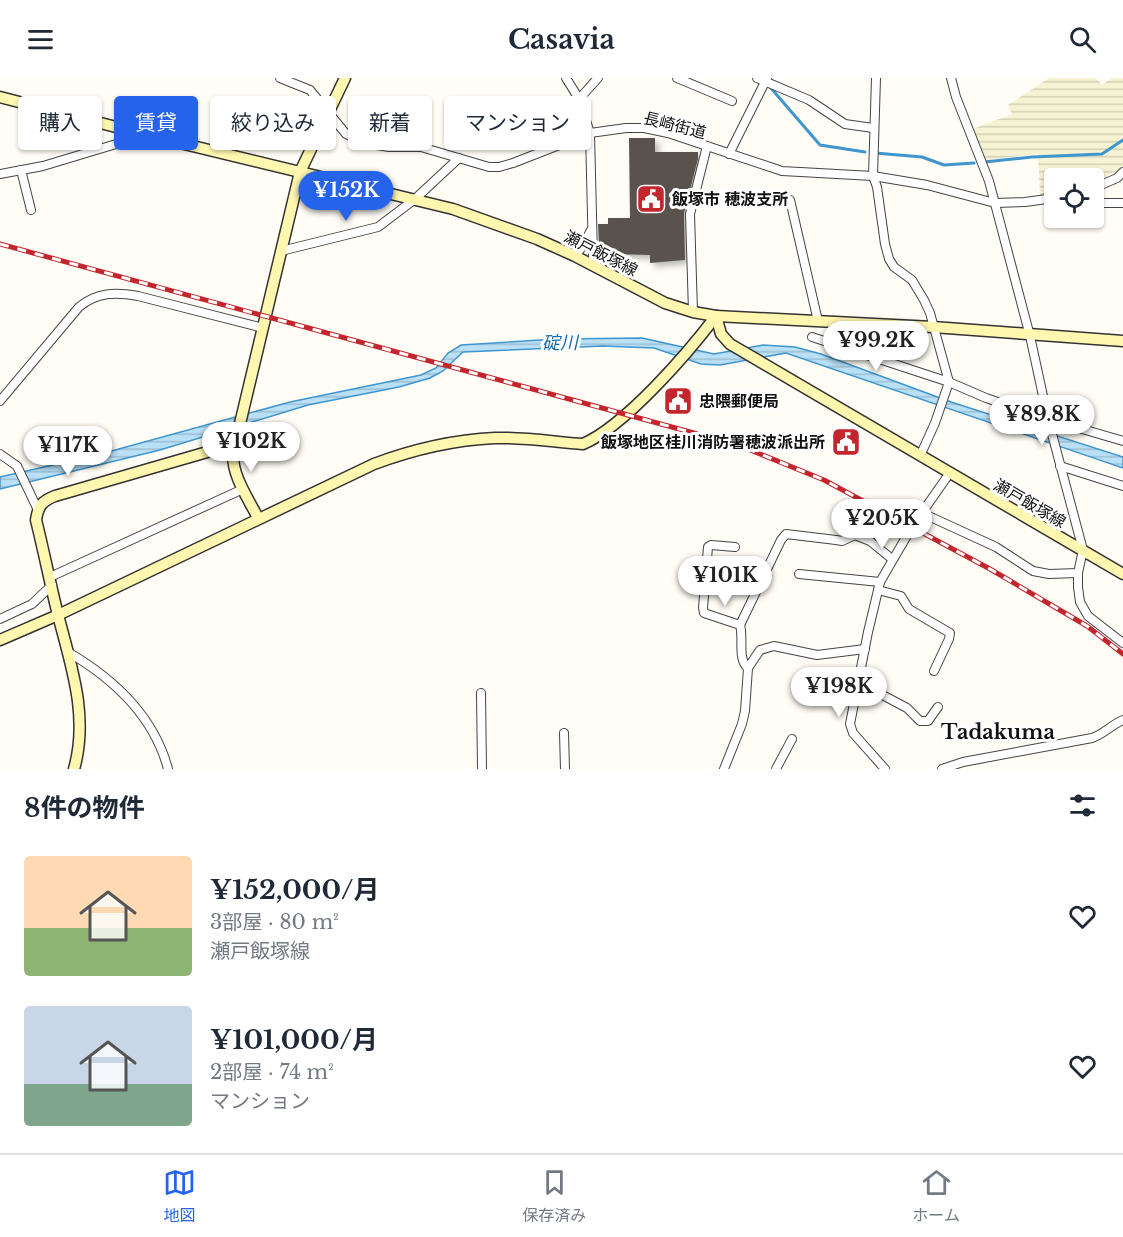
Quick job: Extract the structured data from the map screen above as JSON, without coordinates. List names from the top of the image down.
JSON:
{
  "streets": {
    "street": ["長崎街道", "瀬戸飯塚線"]
  },
  "districts": ["Tadakuma"],
  "water": ["碇川"],
  "places": {
    "public building": ["飯塚市 穂波支所", "忠隈郵便局", "飯塚地区桂川消防署穂波派出所"]
  },
  "page": {
    "header": "Casavia",
    "chip": [
      "購入",
      "賃貸",
      "絞り込み",
      "新着",
      "マンション"
    ],
    "price": [
      "¥152K",
      "¥99.2K",
      "¥89.8K",
      "¥102K",
      "¥117K",
      "¥205K",
      "¥101K",
      "¥198K"
    ],
    "heading": "8件の物件",
    "list": [
      {
        "name": "¥152,000/月",
        "note": "3部屋 · 80 m² · 瀬戸飯塚線"
      },
      {
        "name": "¥101,000/月",
        "note": "2部屋 · 74 m² · マンション"
      }
    ],
    "tabs": ["地図", "保存済み", "ホーム"]
  }
}
